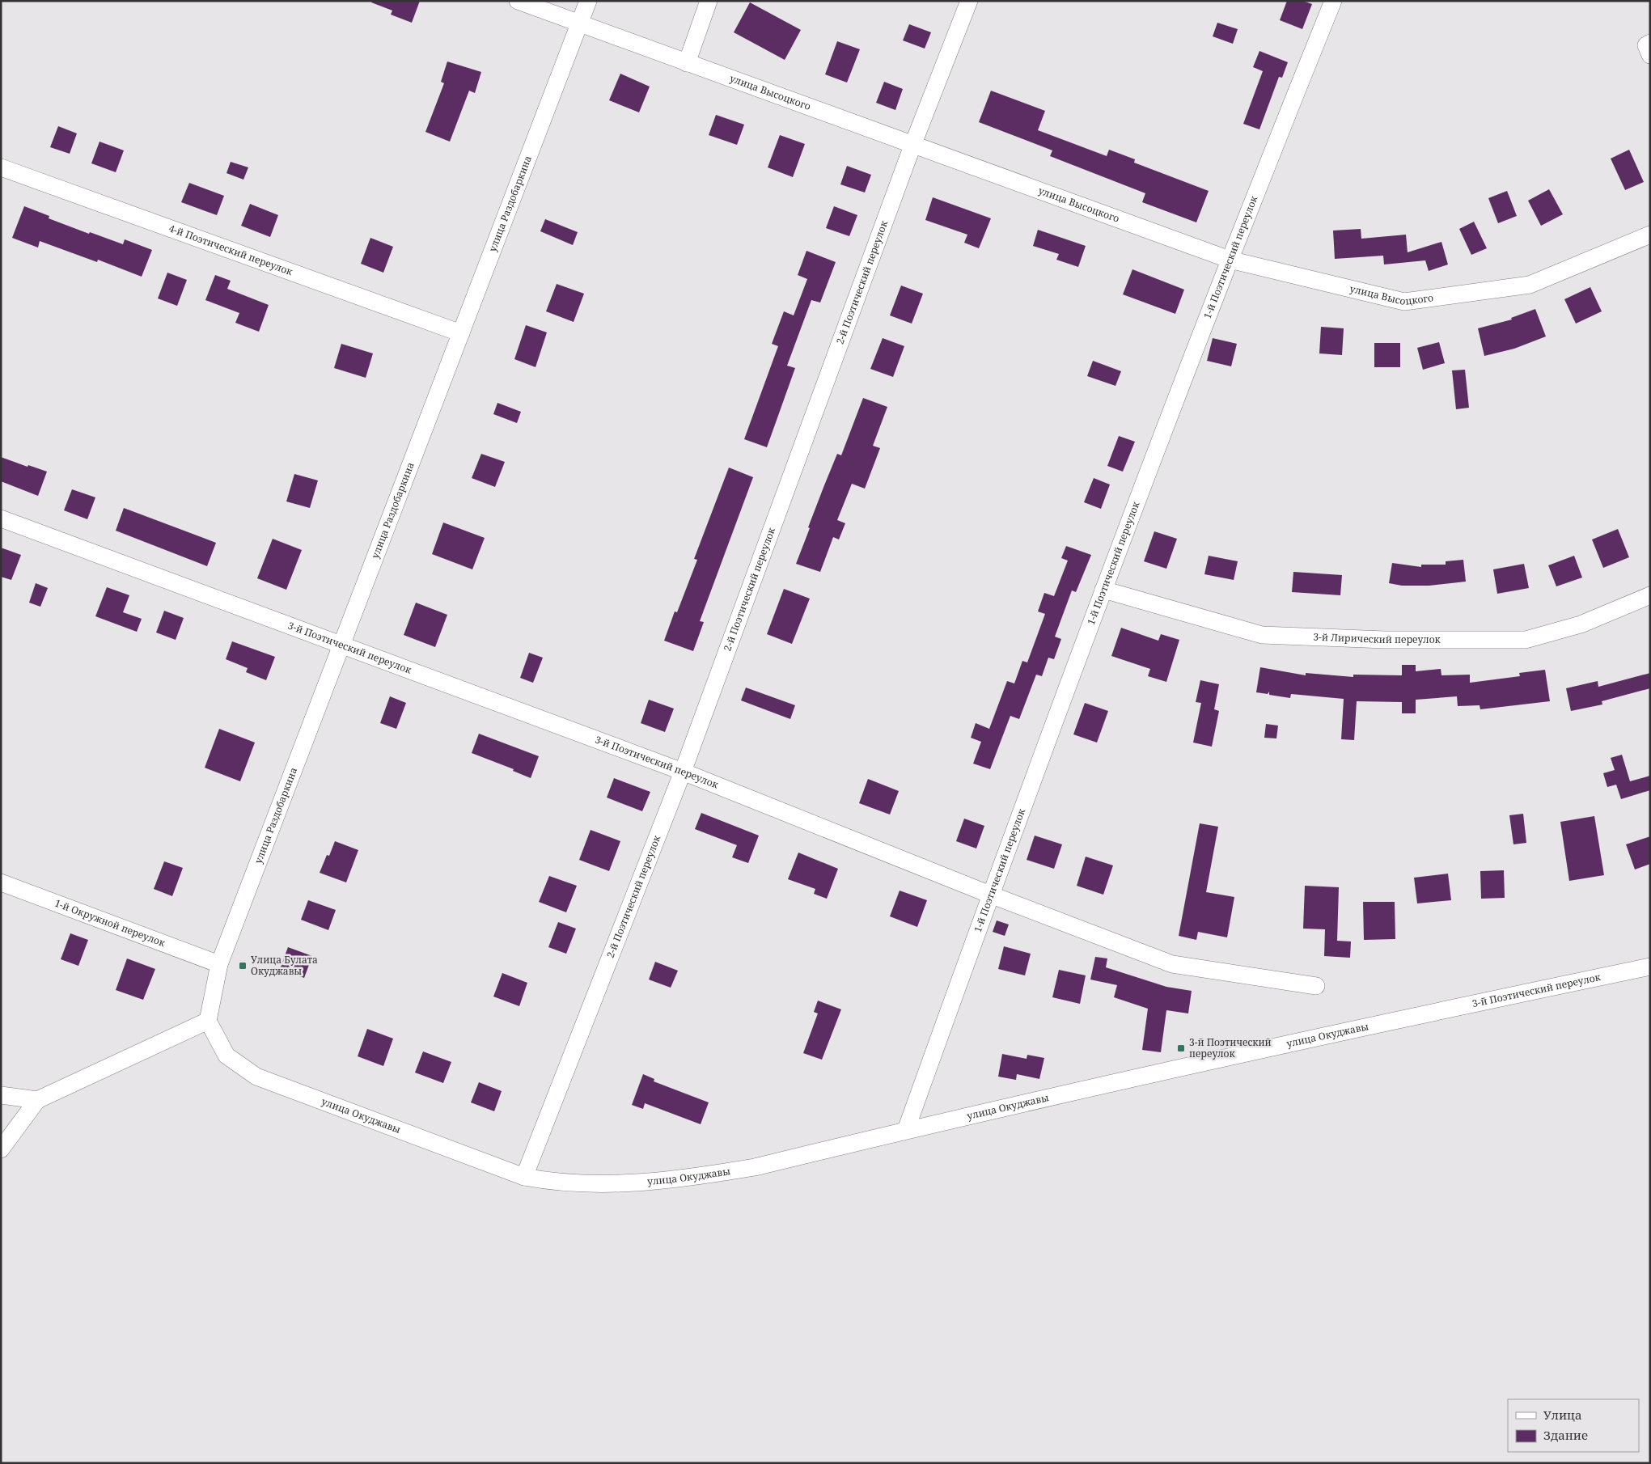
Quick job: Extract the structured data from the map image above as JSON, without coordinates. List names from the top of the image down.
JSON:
{
  "streets": {
    "street": [
      "улица Высоцкого",
      "улица Раздобаркина",
      "4-й Поэтический переулок",
      "1-й Поэтический переулок",
      "2-й Поэтический переулок",
      "3-й Лирический переулок",
      "3-й Поэтический переулок",
      "1-й Окружной переулок",
      "улица Окуджавы"
    ]
  },
  "crossings": [
    ["улица Высоцкого", "улица Раздобаркина"],
    ["улица Высоцкого", "1-й Поэтический переулок"],
    ["улица Высоцкого", "2-й Поэтический переулок"],
    ["улица Раздобаркина", "4-й Поэтический переулок"],
    ["улица Раздобаркина", "3-й Поэтический переулок"],
    ["улица Раздобаркина", "1-й Окружной переулок"],
    ["улица Раздобаркина", "улица Окуджавы"],
    ["1-й Поэтический переулок", "3-й Лирический переулок"],
    ["1-й Поэтический переулок", "3-й Поэтический переулок"],
    ["1-й Поэтический переулок", "улица Окуджавы"],
    ["2-й Поэтический переулок", "3-й Поэтический переулок"],
    ["2-й Поэтический переулок", "улица Окуджавы"],
    ["3-й Поэтический переулок", "улица Окуджавы"]
  ],
  "places": {
    "transit": ["Улица Булата Окуджавы", "3-й Поэтический переулок"]
  },
  "legend": ["Улица", "Здание"]
}
